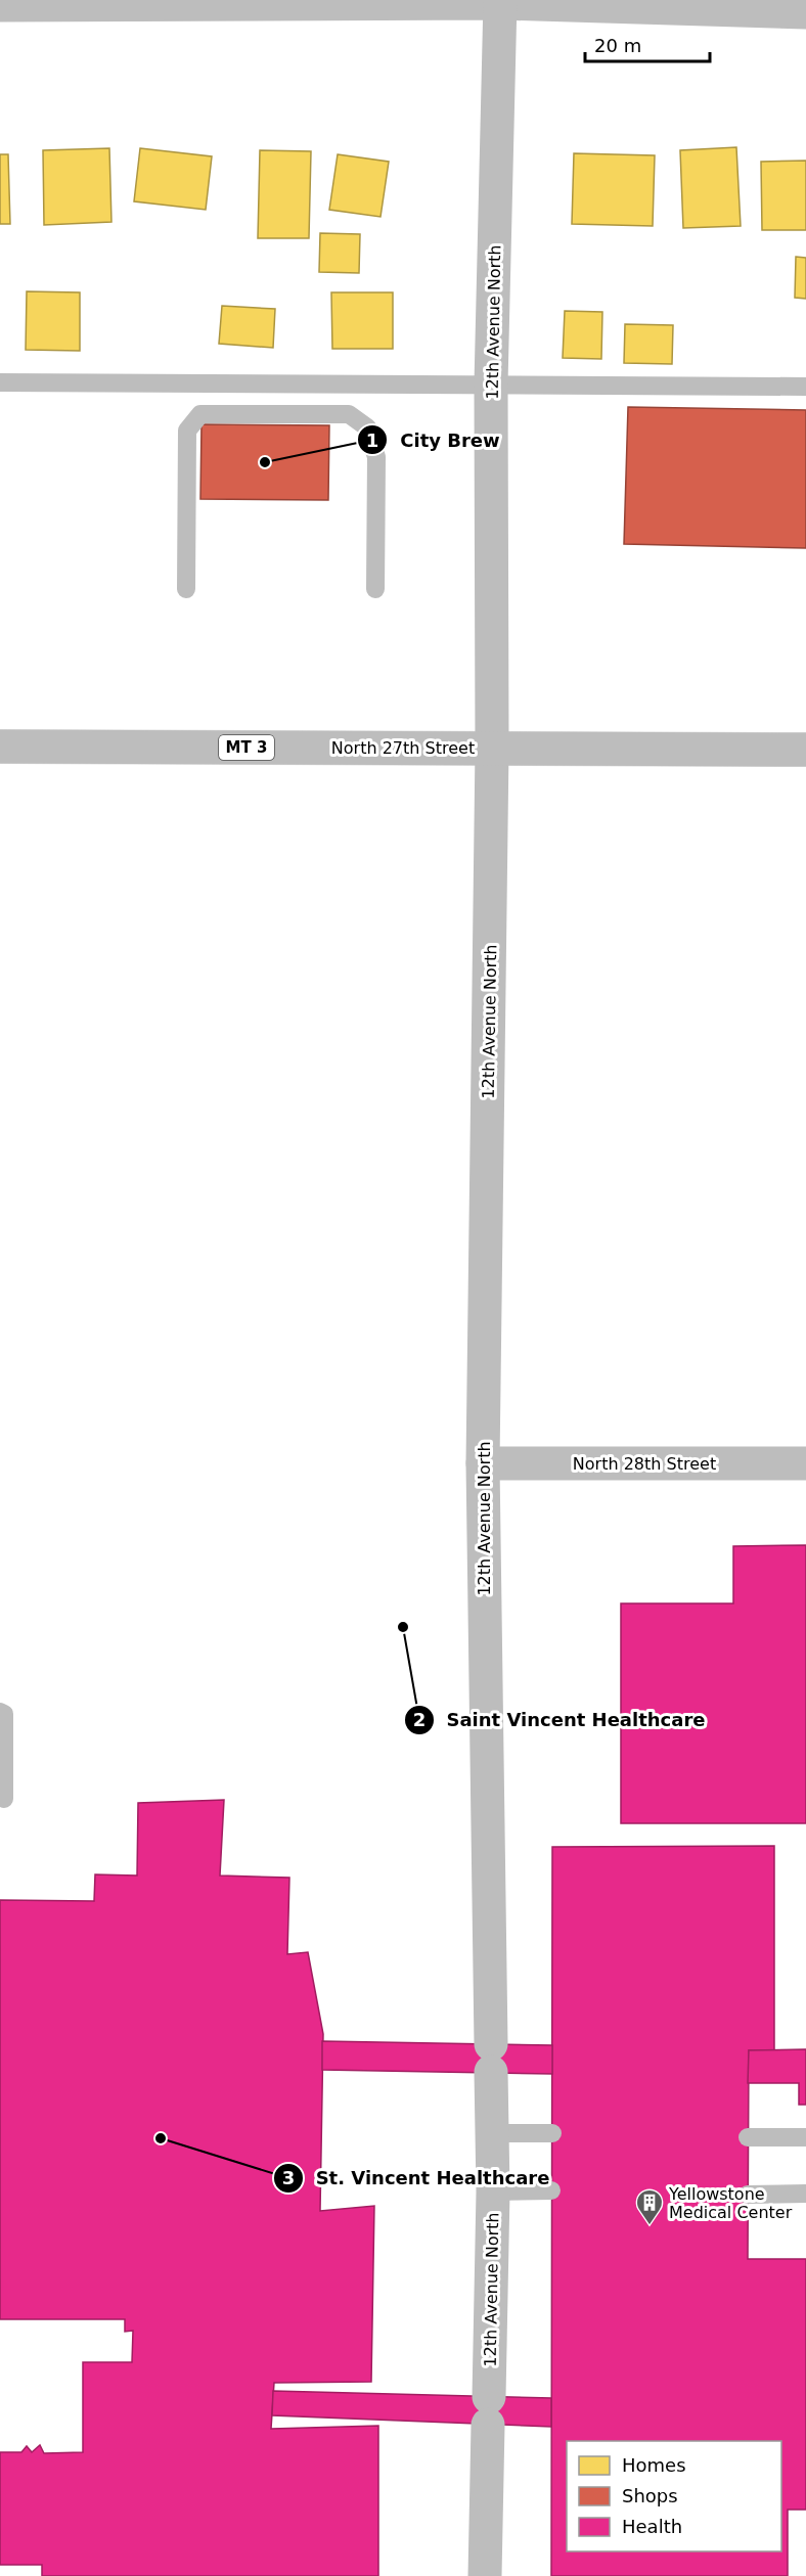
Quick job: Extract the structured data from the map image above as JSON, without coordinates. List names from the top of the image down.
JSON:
{
  "streets": {
    "street": [
      "12th Avenue North",
      "MT 3",
      "North 27th Street",
      "North 28th Street"
    ]
  },
  "crossings": [
    ["12th Avenue North", "North 27th Street"],
    ["12th Avenue North", "North 28th Street"]
  ],
  "places": {
    "other": ["City Brew", "Saint Vincent Healthcare", "St. Vincent Healthcare"],
    "building": ["Yellowstone Medical Center"]
  },
  "legend": ["Homes", "Shops", "Health"],
  "scale_bar": "20 m"
}
